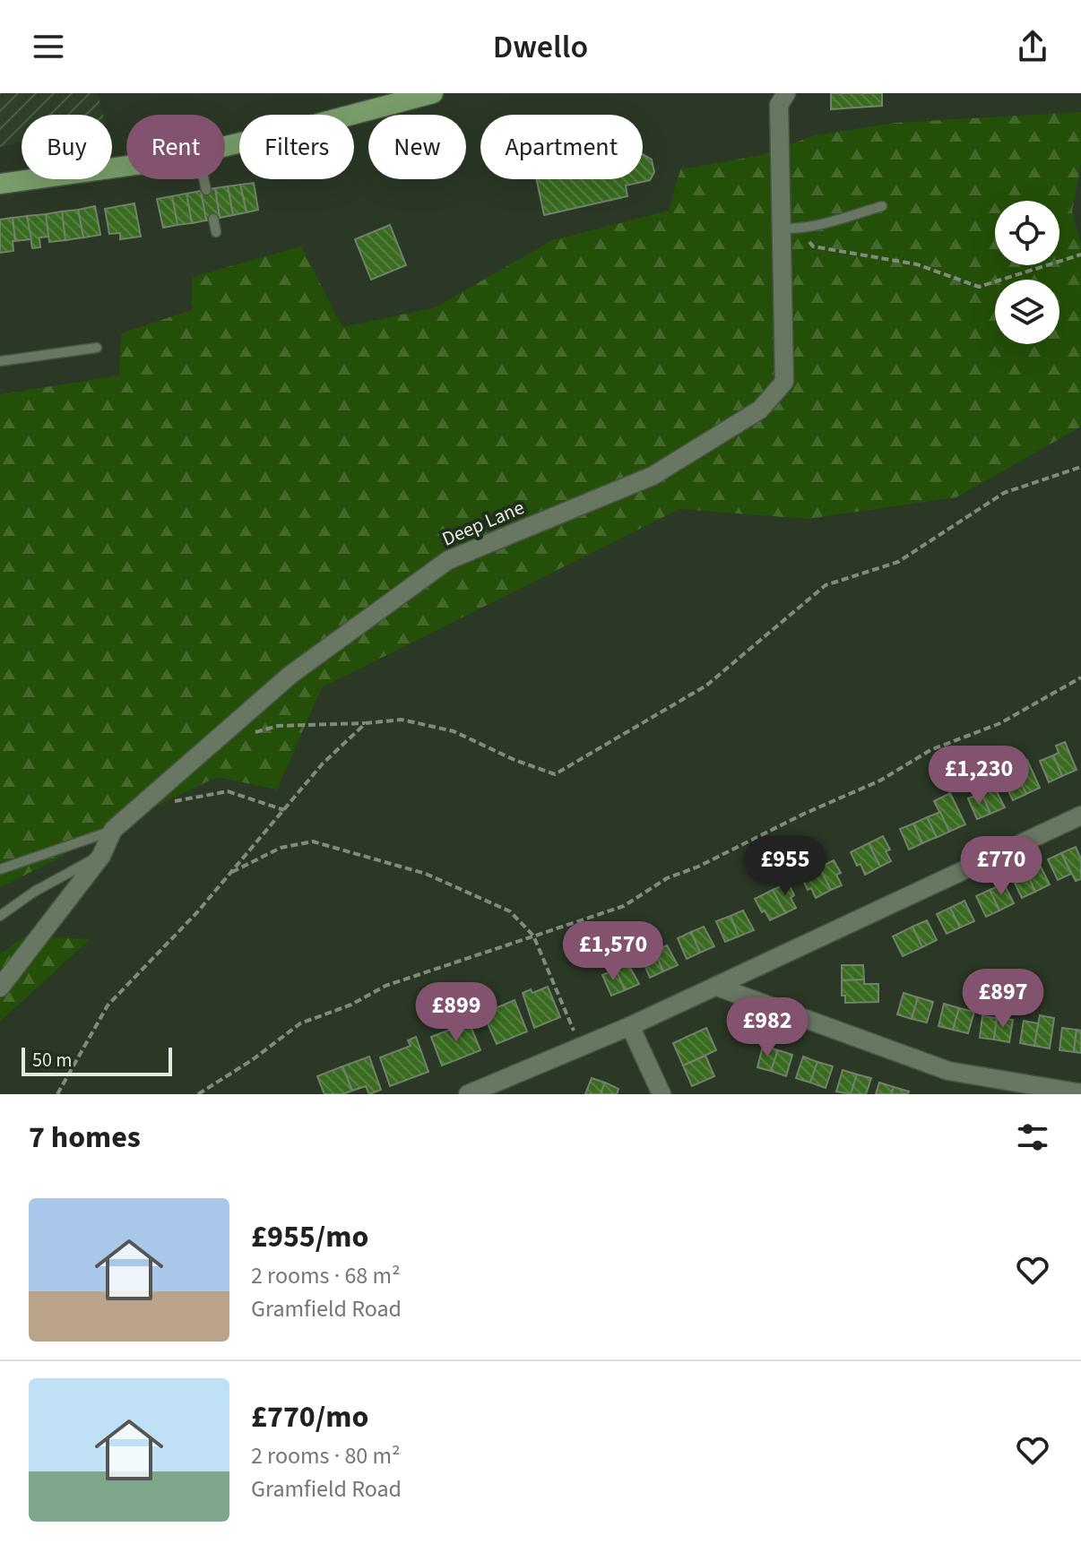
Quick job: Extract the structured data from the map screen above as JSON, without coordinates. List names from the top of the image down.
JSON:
{
  "streets": {
    "street": ["Deep Lane"]
  },
  "scale_bar": "50 m",
  "page": {
    "header": "Dwello",
    "chip": [
      "Buy",
      "Rent",
      "Filters",
      "New",
      "Apartment"
    ],
    "price": [
      "£1,230",
      "£955",
      "£770",
      "£1,570",
      "£897",
      "£899",
      "£982"
    ],
    "scale": "50 m",
    "heading": "7 homes",
    "list": [
      {
        "name": "£955/mo",
        "note": "2 rooms · 68 m² · Gramfield Road"
      },
      {
        "name": "£770/mo",
        "note": "2 rooms · 80 m² · Gramfield Road"
      }
    ]
  }
}
